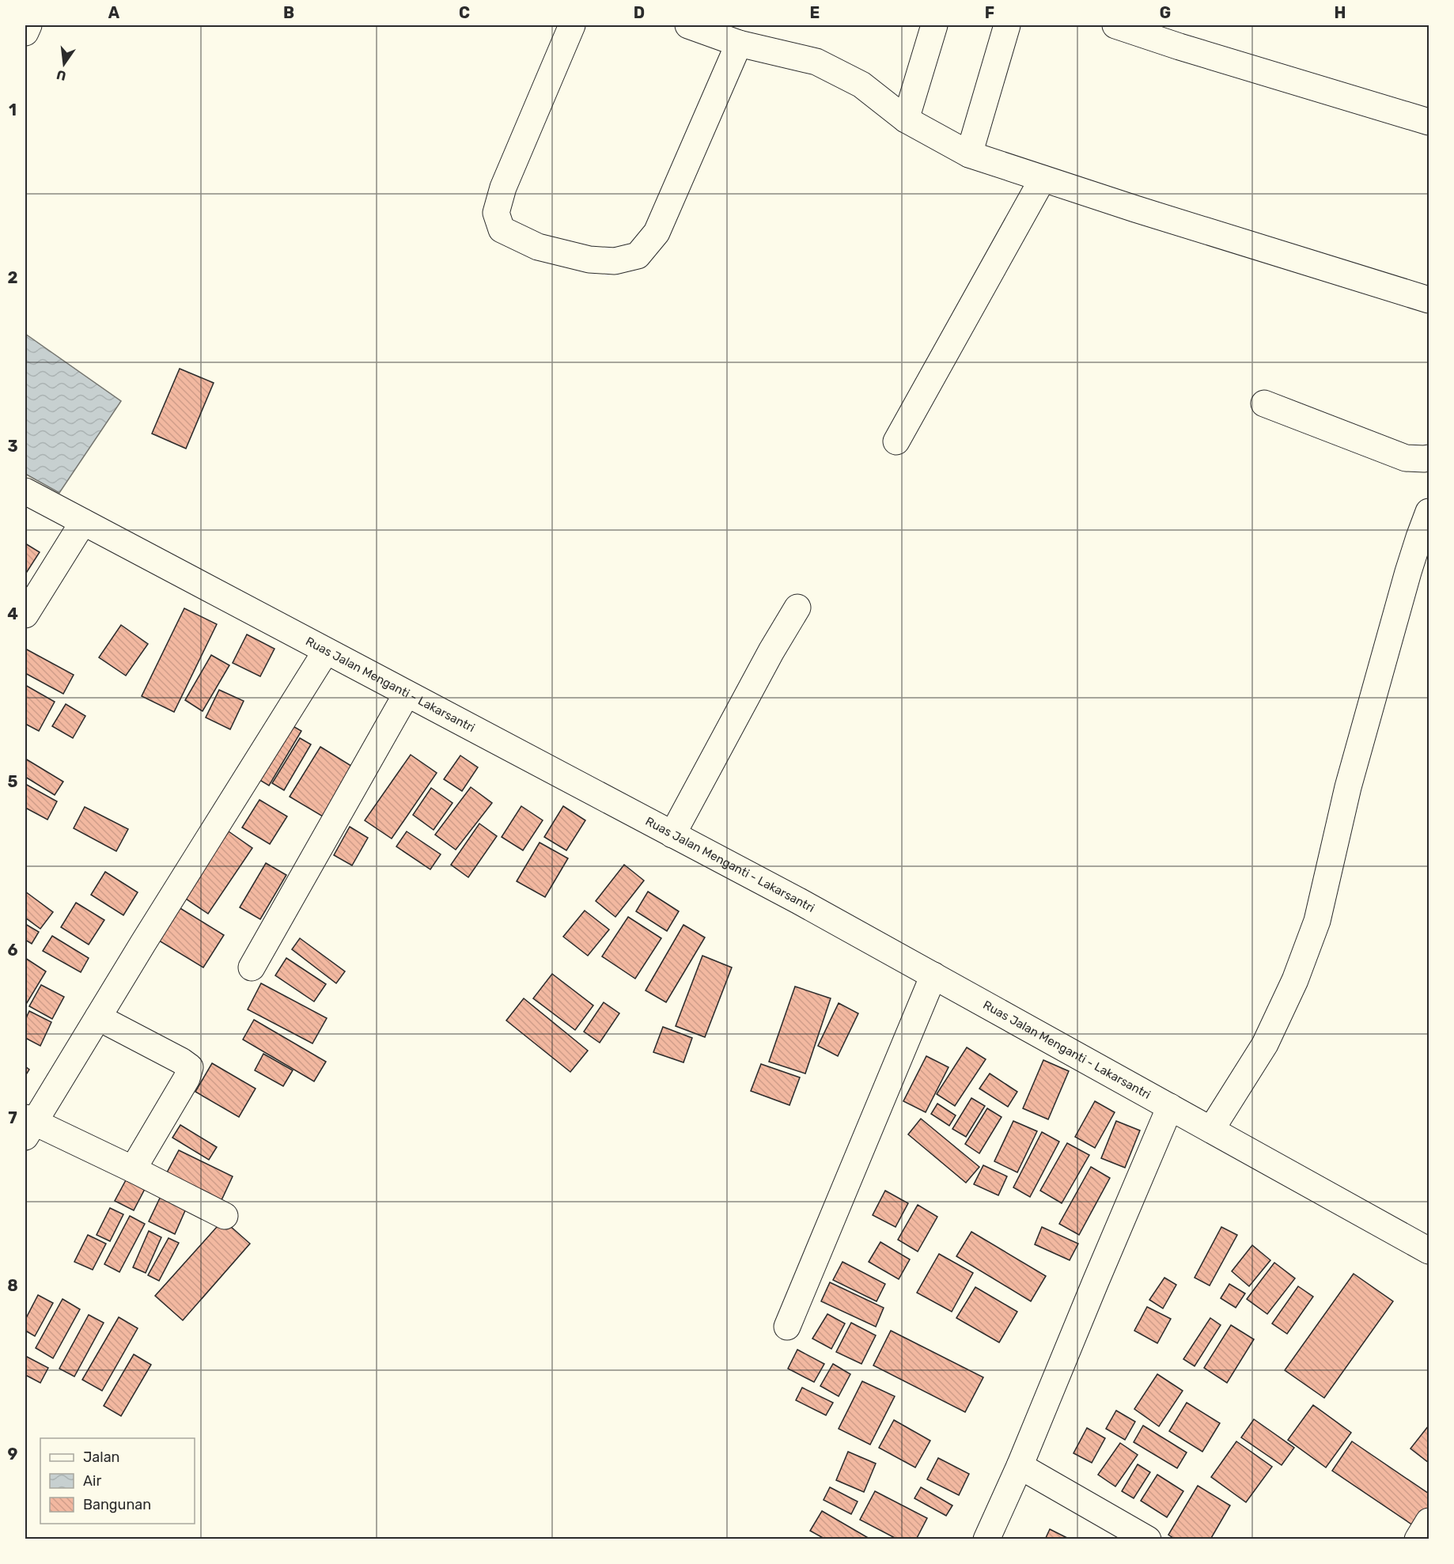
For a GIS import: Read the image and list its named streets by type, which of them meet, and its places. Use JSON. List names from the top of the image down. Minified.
{"streets":{"street":["Ruas Jalan Menganti - Lakarsantri"]},"legend":["Jalan","Air","Bangunan"],"north":"bottom","grid":{"columns":["A","B","C","D","E","F","G","H"],"rows":["1","2","3","4","5","6","7","8","9"]}}
